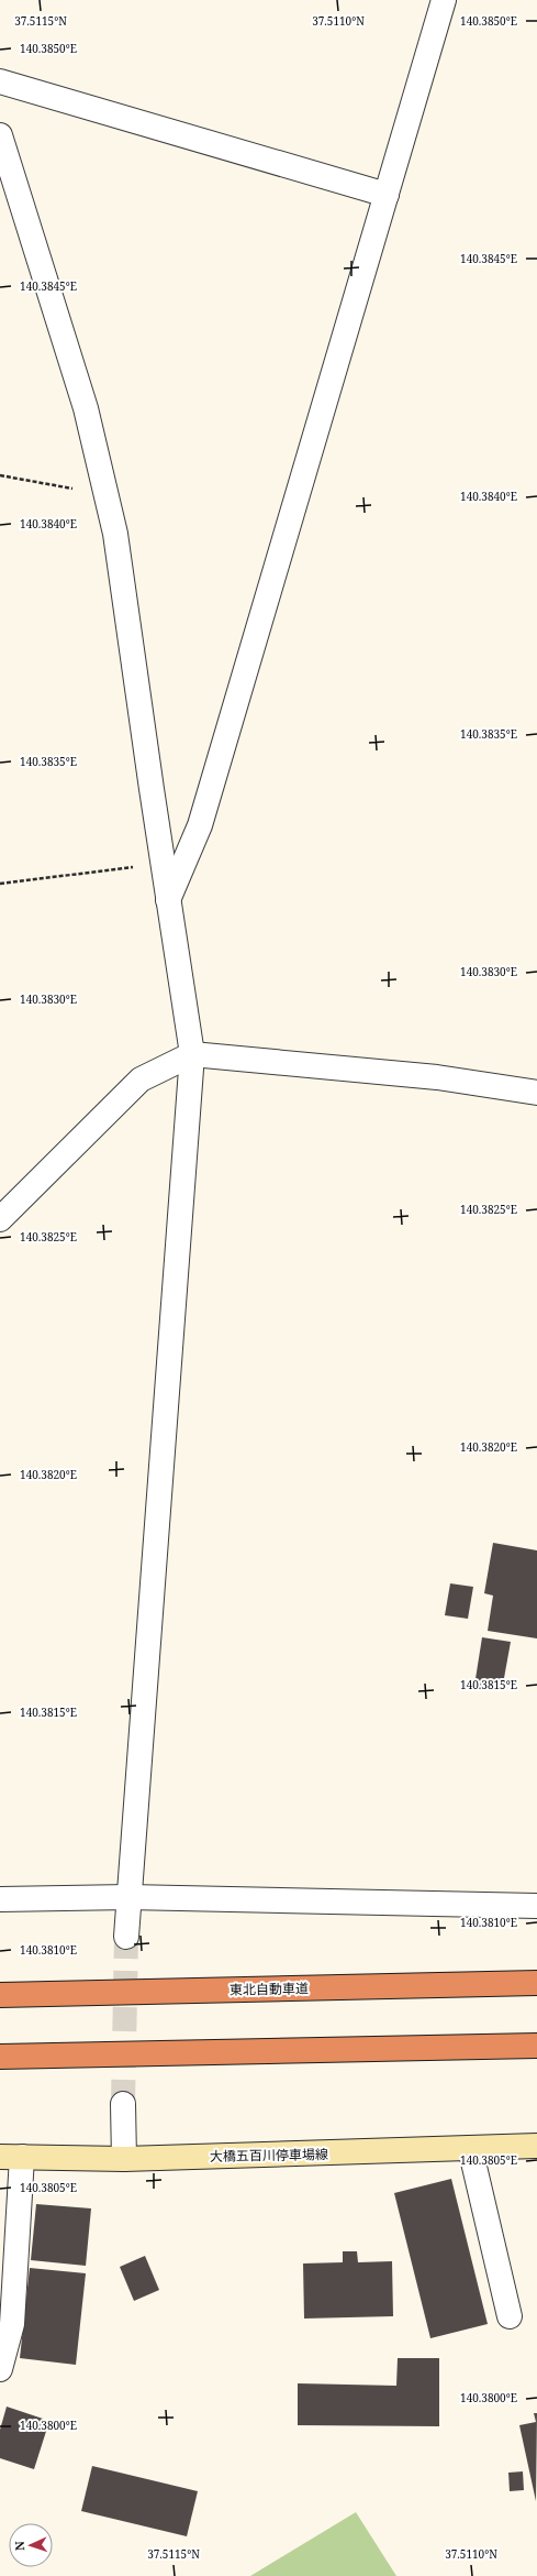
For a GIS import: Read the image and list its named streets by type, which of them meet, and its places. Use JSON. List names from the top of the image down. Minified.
{"streets":{"highway":["東北自動車道"],"main road":["大橋五百川停車場線"]},"north":"left","coordinates":["140.3850°E","37.5115°N","37.5110°N","140.3845°E","140.3840°E","140.3835°E","140.3830°E","140.3825°E","140.3820°E","140.3815°E","140.3810°E","140.3805°E","140.3800°E"]}
